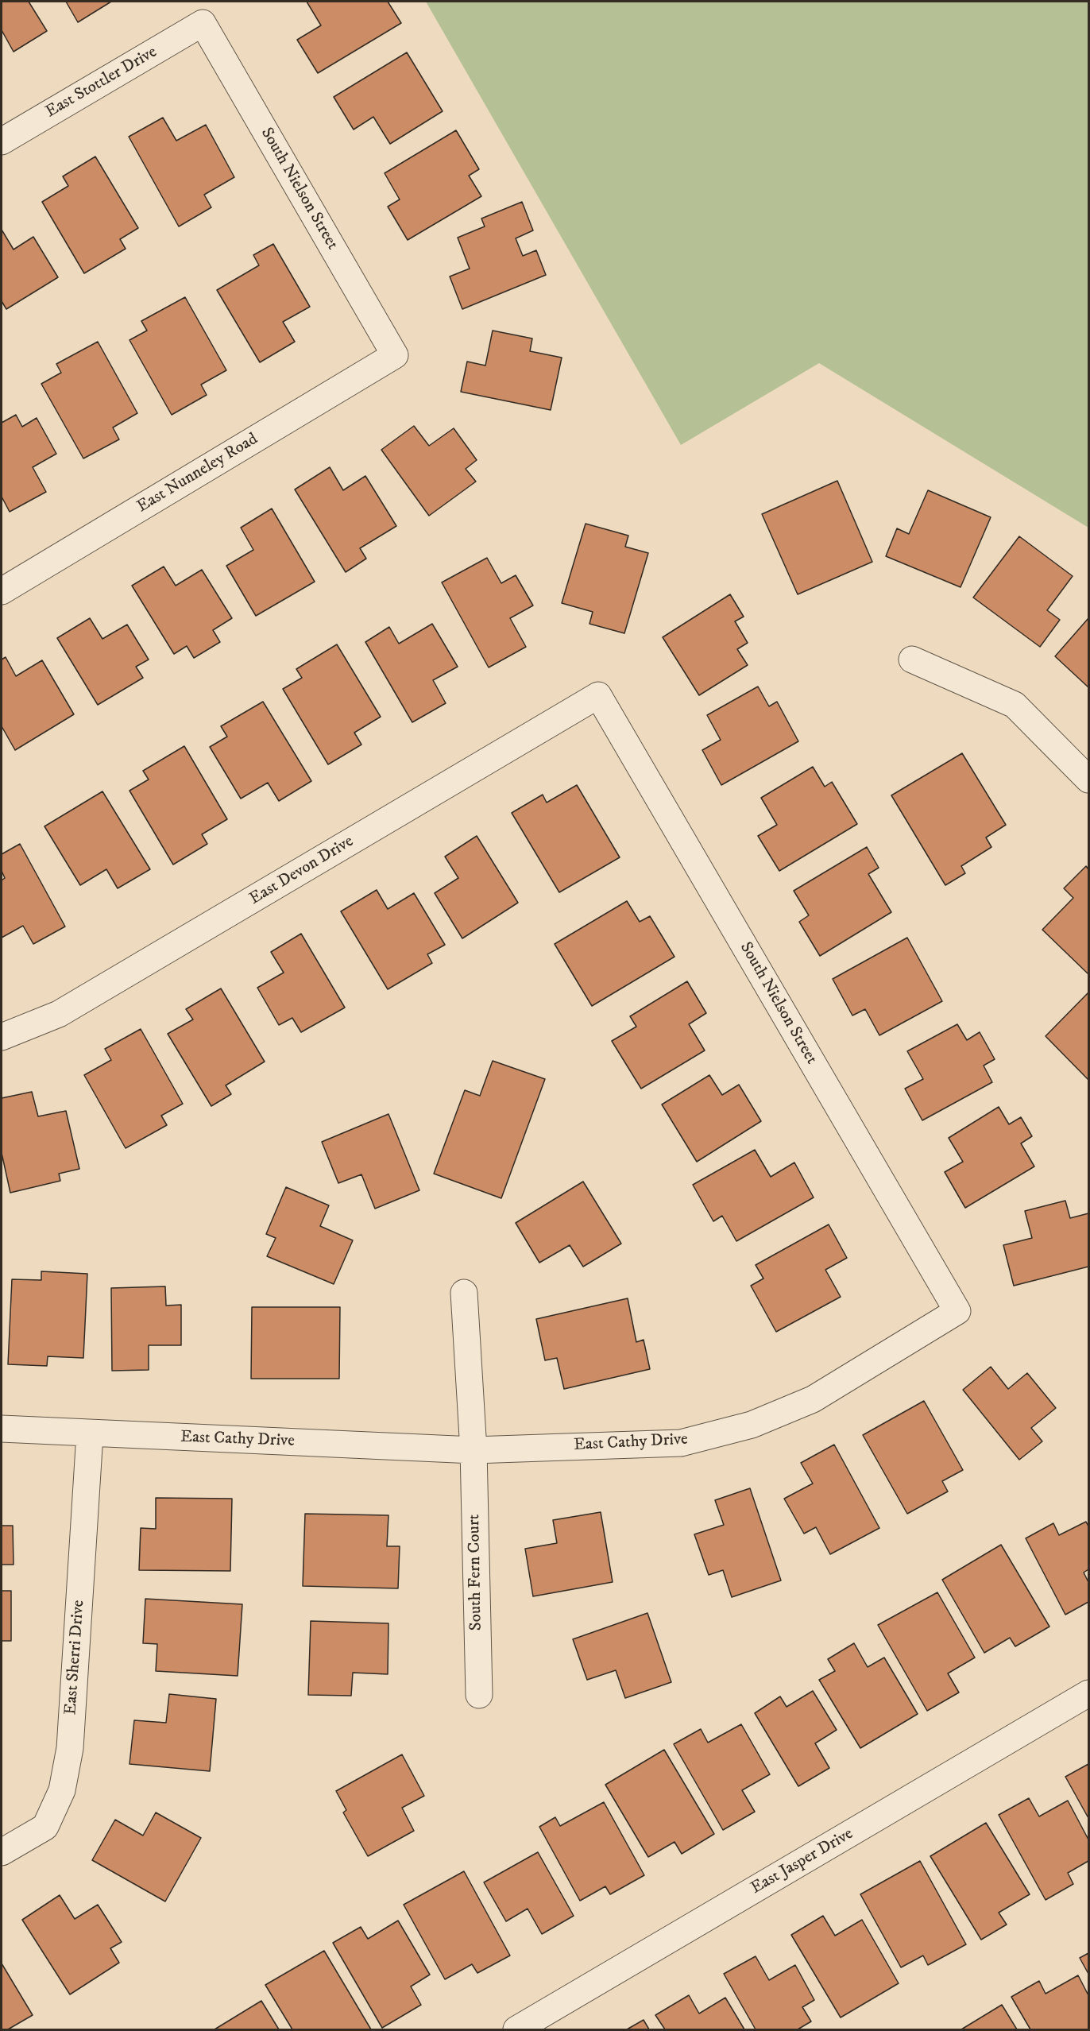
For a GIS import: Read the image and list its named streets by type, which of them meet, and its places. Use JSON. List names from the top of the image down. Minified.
{"streets":{"street":["East Stottler Drive","South Nielson Street","East Nunneley Road","East Devon Drive","East Cathy Drive","South Fern Court","East Sherri Drive","East Jasper Drive"]},"crossings":[["East Stottler Drive","South Nielson Street"],["South Nielson Street","East Nunneley Road"],["South Nielson Street","East Devon Drive"],["South Nielson Street","East Cathy Drive"],["East Cathy Drive","South Fern Court"],["East Cathy Drive","East Sherri Drive"]]}
